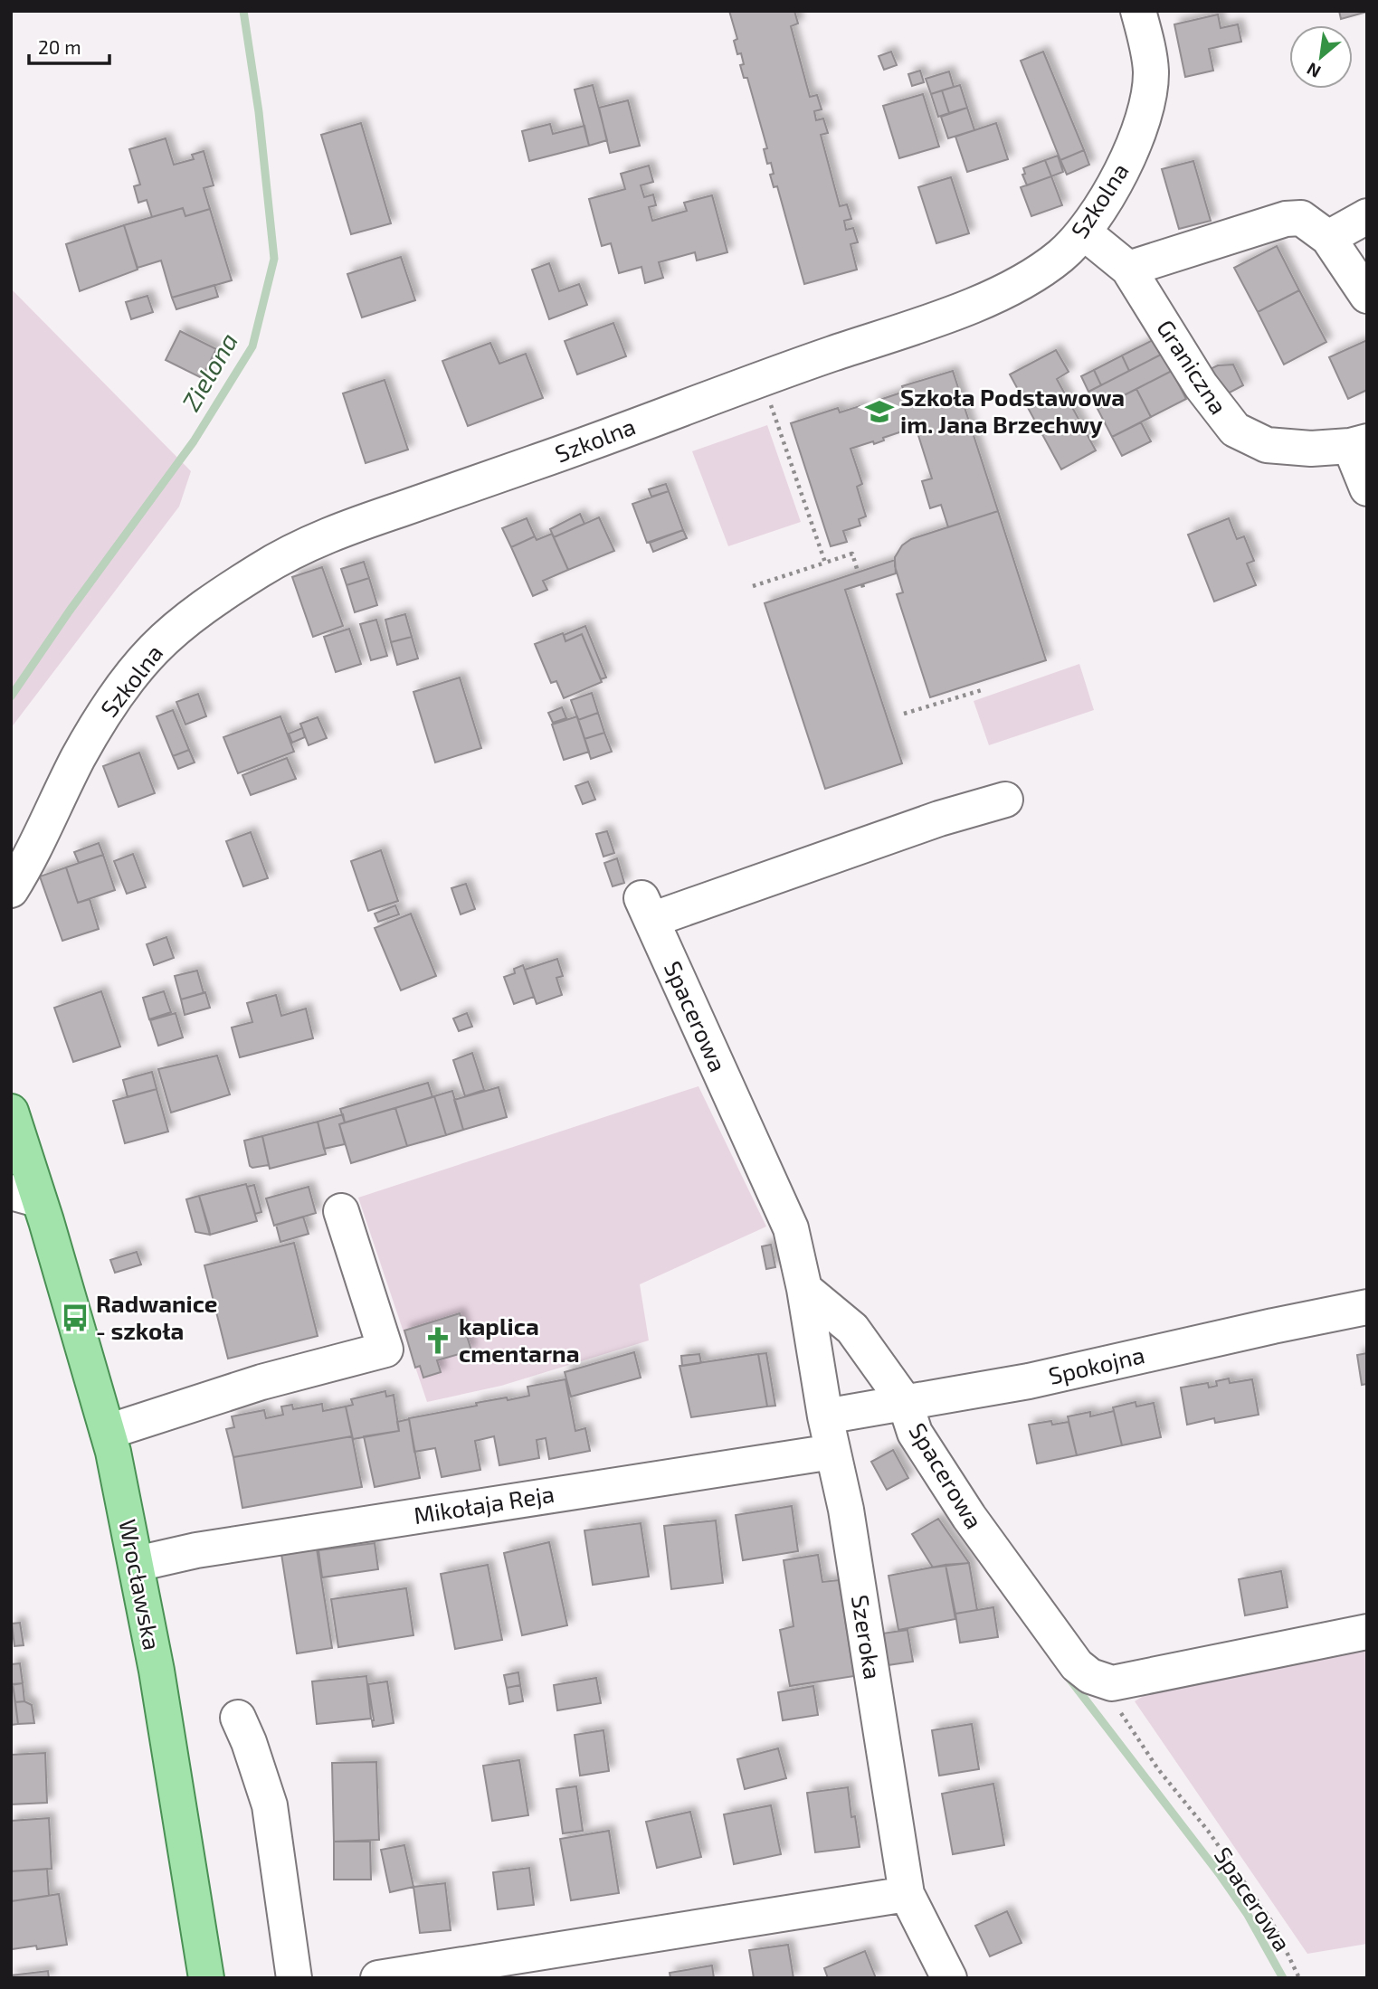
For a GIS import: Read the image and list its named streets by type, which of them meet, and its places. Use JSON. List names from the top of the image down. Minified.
{"streets":{"main road":["Wrocławska"],"street":["Szkolna","Graniczna","Spacerowa","Spokojna","Mikołaja Reja","Szeroka"]},"crossings":[["Szkolna","Graniczna"],["Spacerowa","Spokojna"],["Spacerowa","Szeroka"],["Spokojna","Szeroka"],["Mikołaja Reja","Wrocławska"],["Mikołaja Reja","Szeroka"]],"water":["Zielona"],"places":{"school or university":["Szkoła Podstawowa im. Jana Brzechwy"],"bus stop":["Radwanice - szkoła"],"church":["kaplica cmentarna"]},"scale_bar":"20 m","north":"bottom left"}
